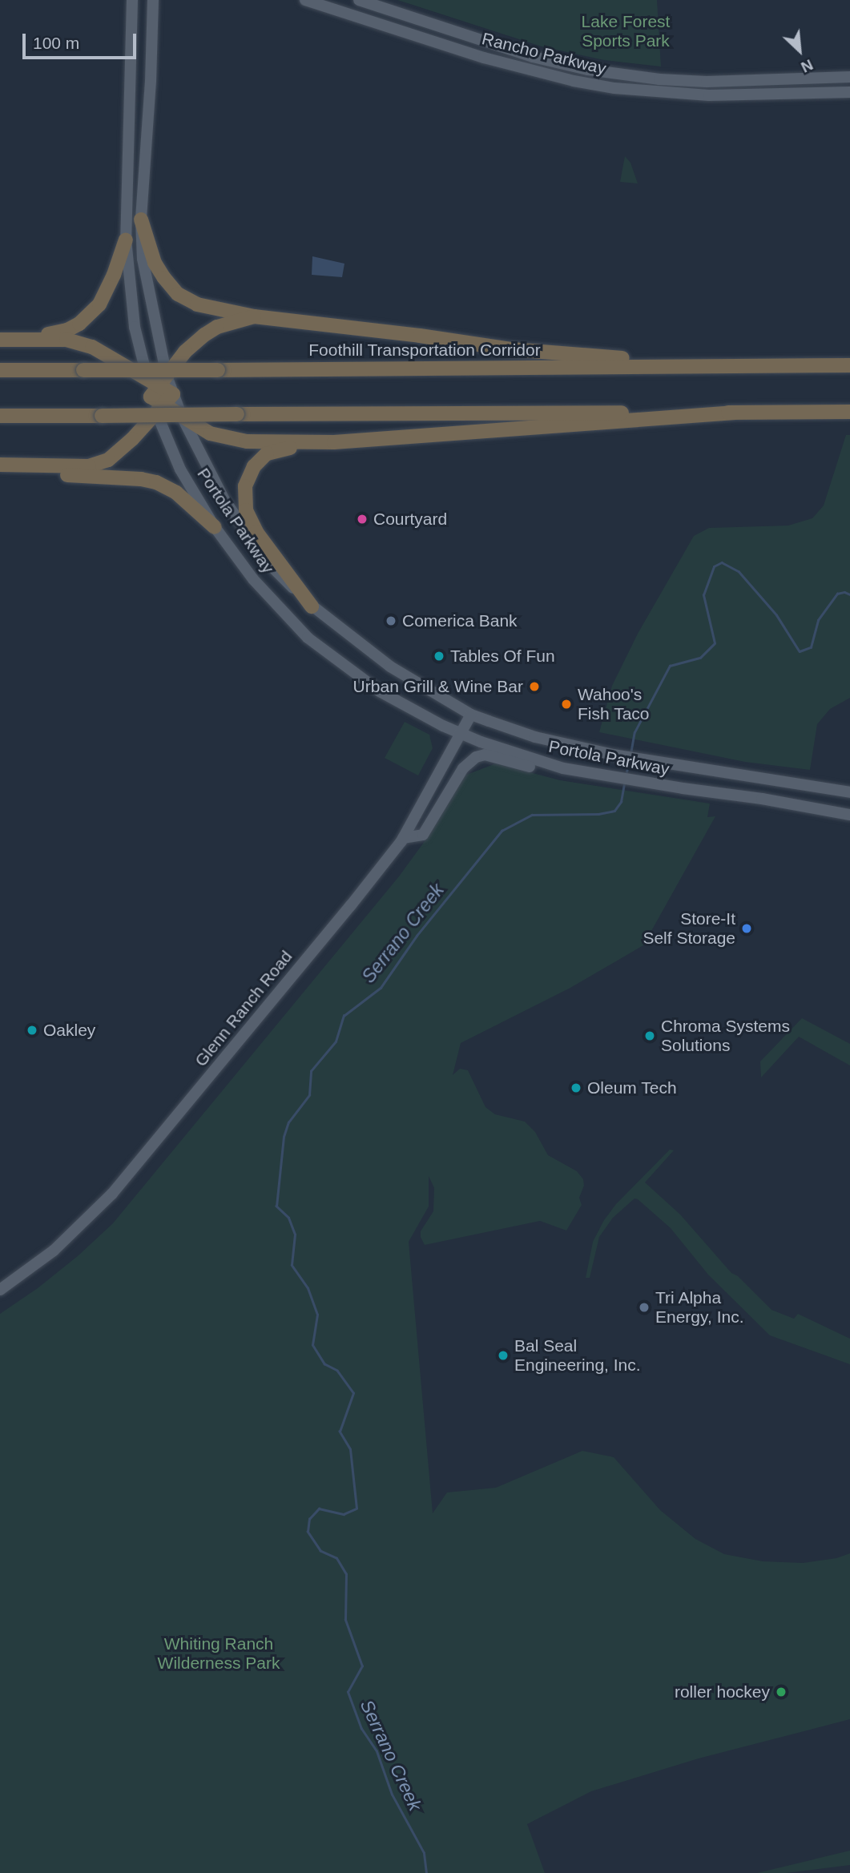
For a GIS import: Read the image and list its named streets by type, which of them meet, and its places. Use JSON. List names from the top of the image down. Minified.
{"streets":{"highway":["Foothill Transportation Corridor"],"main road":["Rancho Parkway","Portola Parkway","Glenn Ranch Road"]},"crossings":[["Portola Parkway","Glenn Ranch Road"]],"water":["Serrano Creek"],"parks":["Lake Forest Sports Park","Whiting Ranch Wilderness Park"],"places":["Courtyard","Comerica Bank","Tables Of Fun","Urban Grill & Wine Bar","Wahoo's Fish Taco","Store-It Self Storage","Oakley","Chroma Systems Solutions","Oleum Tech","Tri Alpha Energy, Inc.","Bal Seal Engineering, Inc.","roller hockey"],"scale_bar":"100 m","north":"bottom right"}
